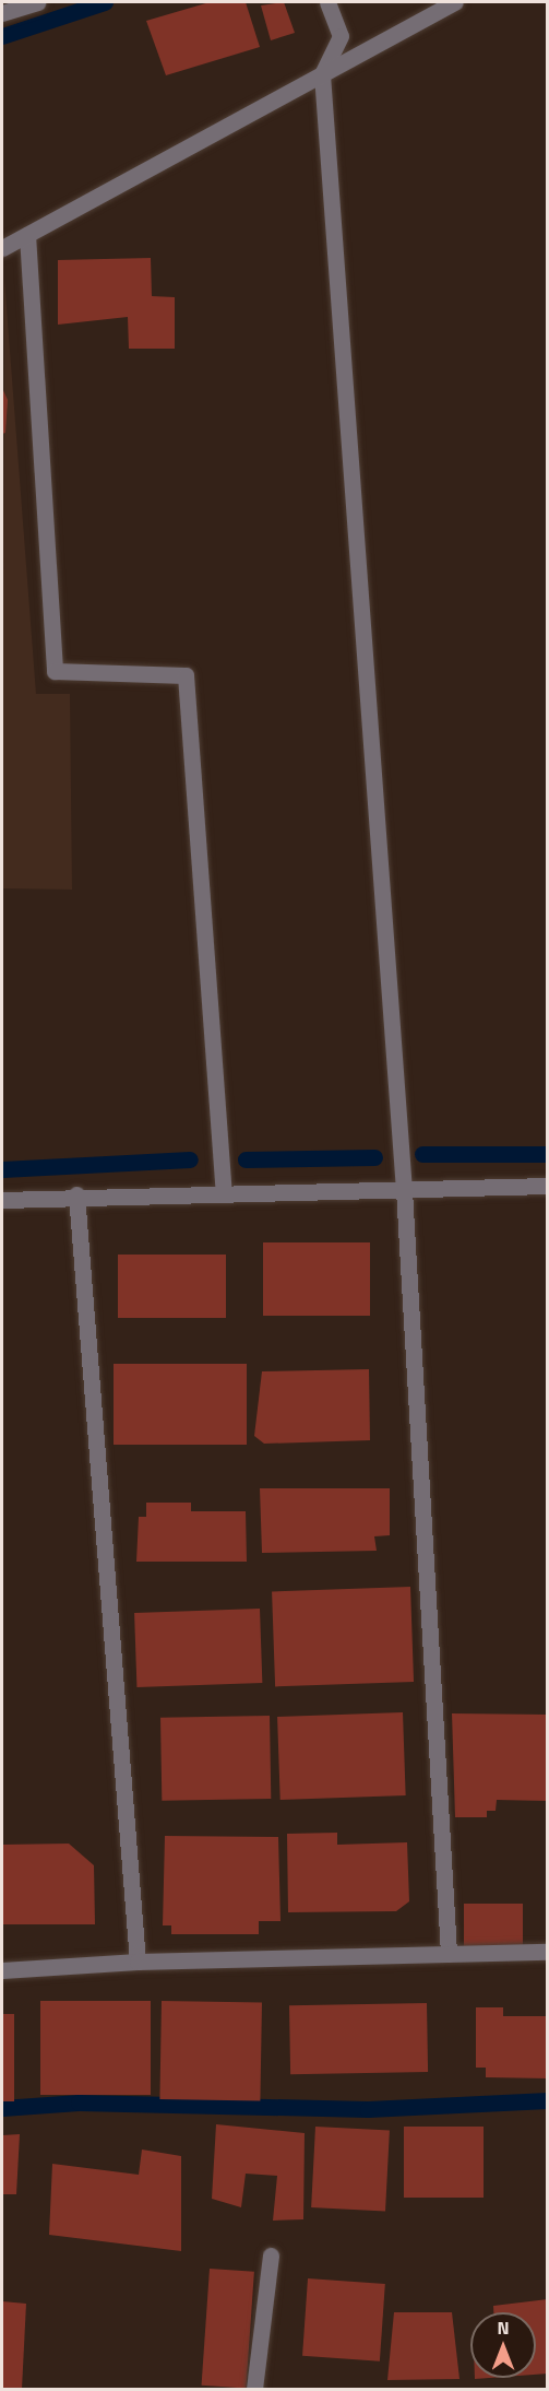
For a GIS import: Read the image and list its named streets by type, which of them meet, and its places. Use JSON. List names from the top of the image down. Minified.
{"north":"top"}
